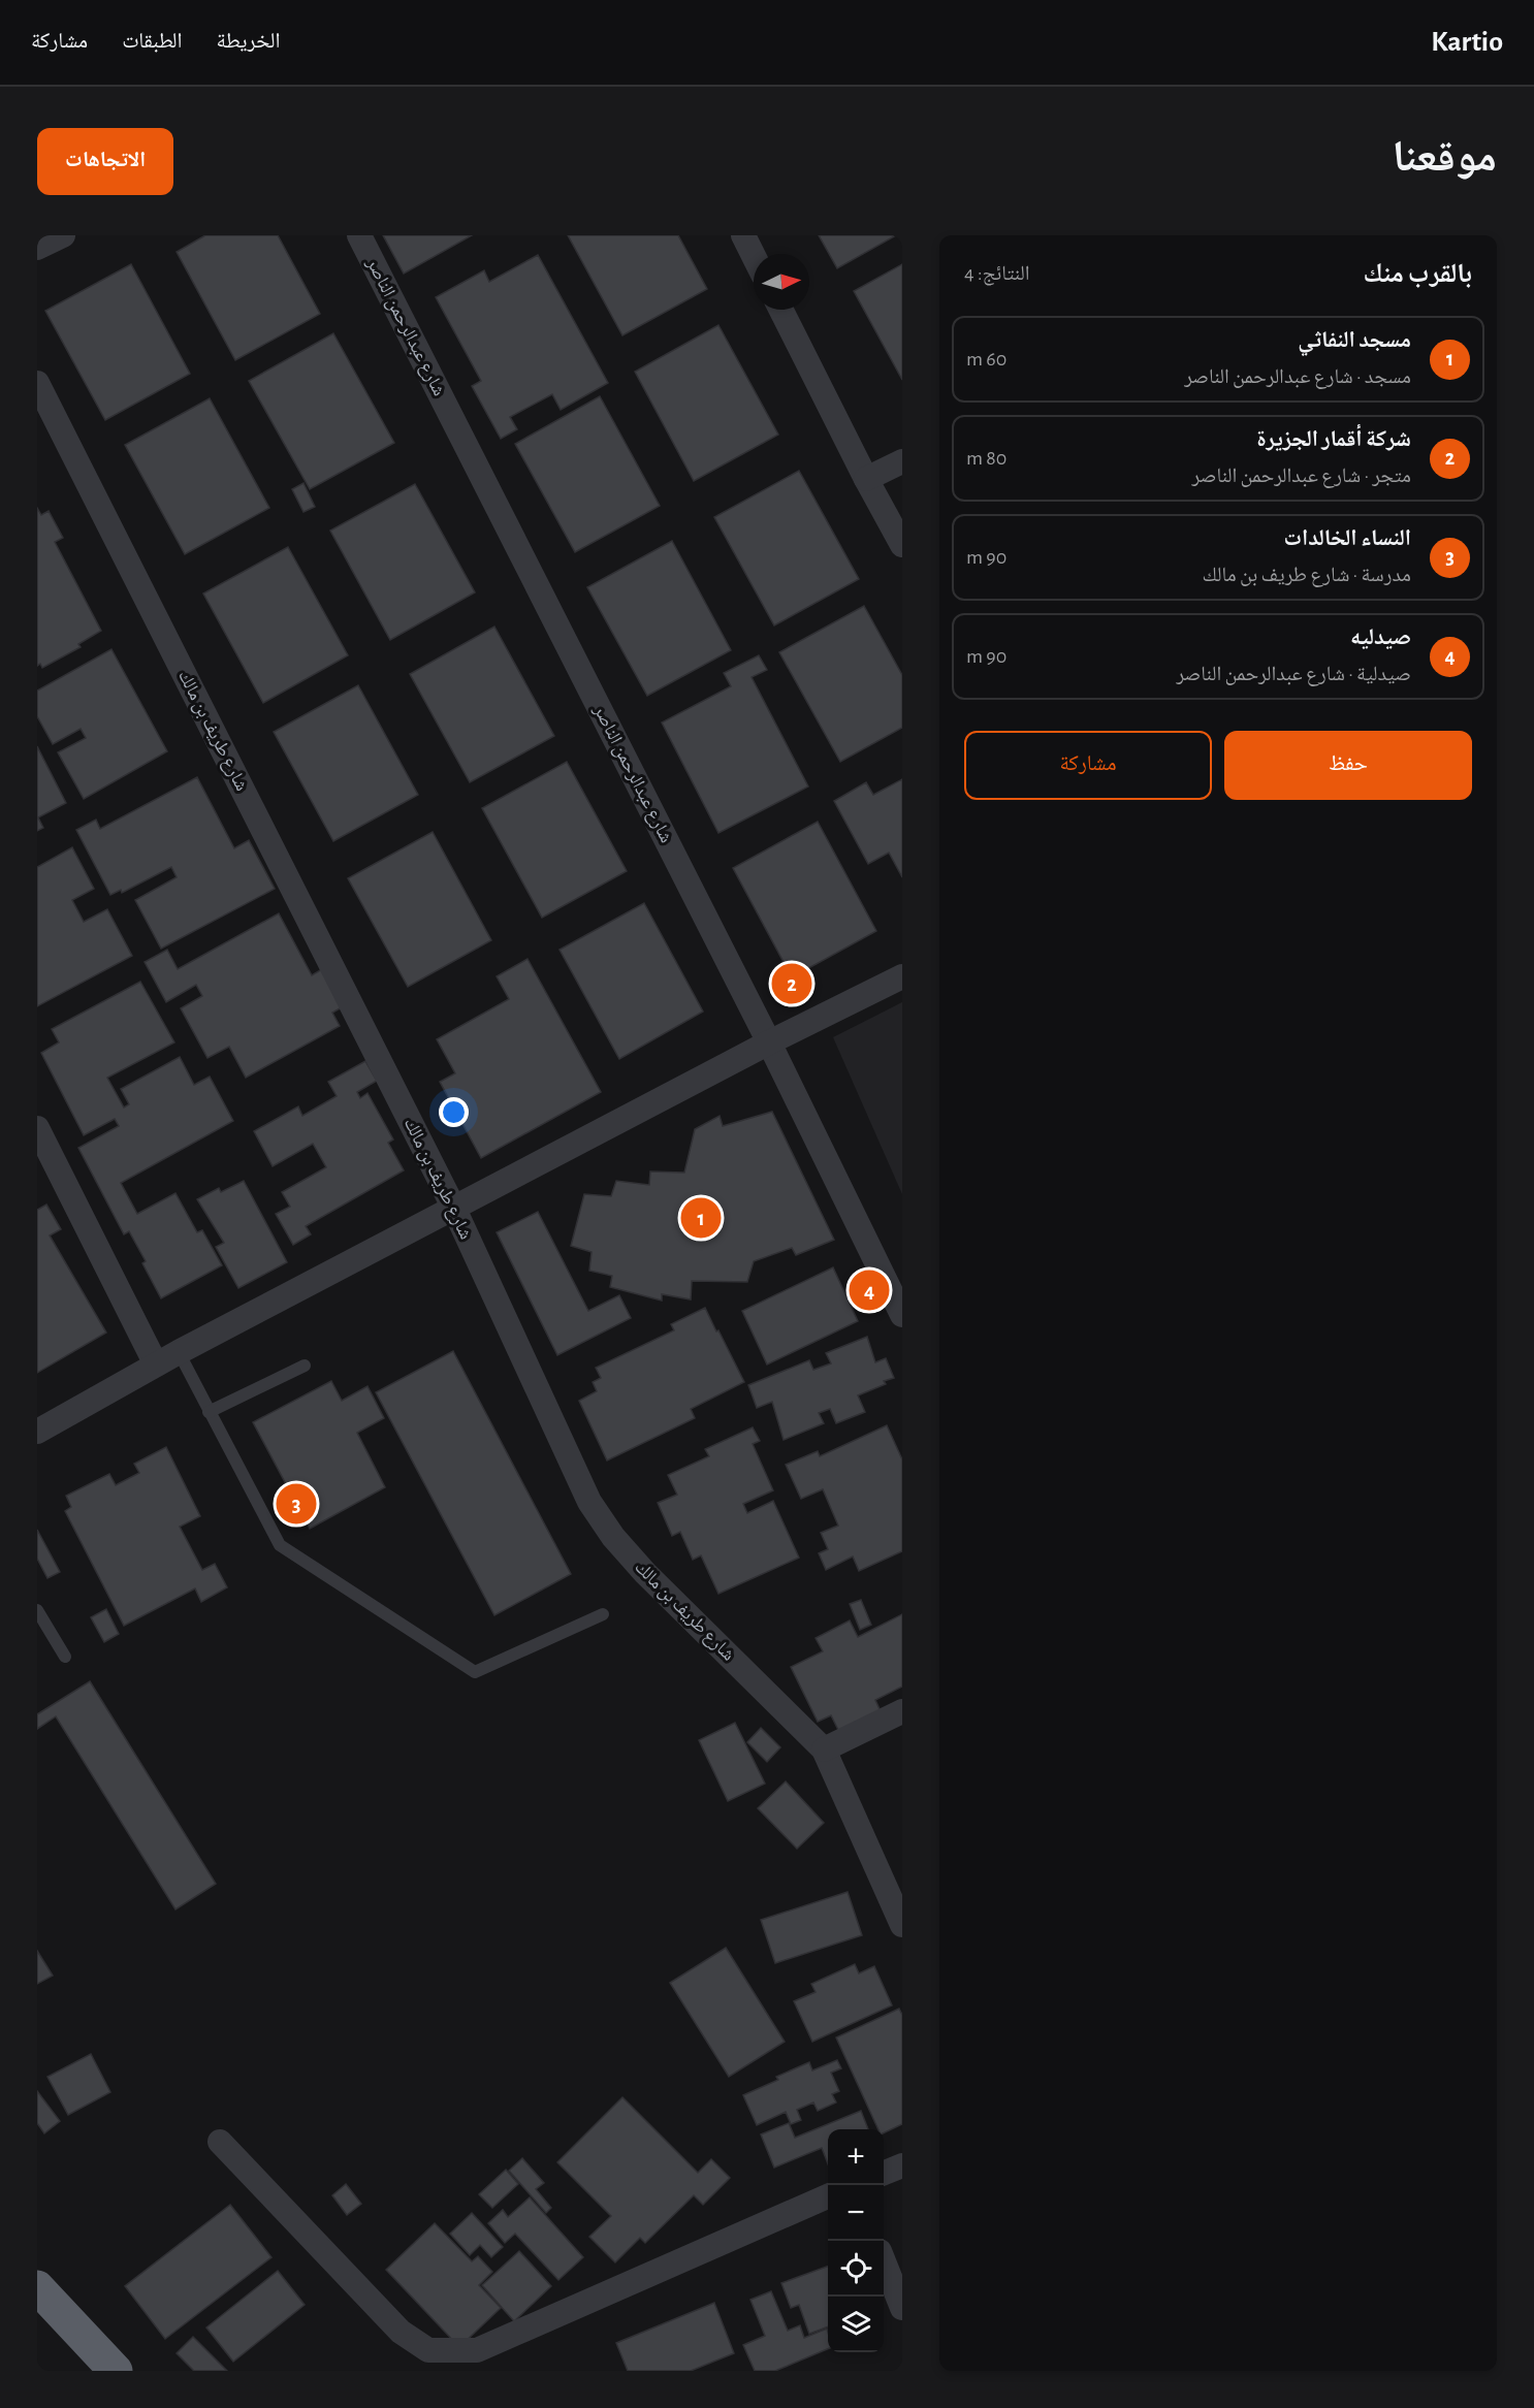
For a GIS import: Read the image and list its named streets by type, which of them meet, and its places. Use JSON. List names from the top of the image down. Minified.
{"streets":{"street":["شارع عبدالرحمن الناصر","شارع طريف بن مالك"]},"north":"right","page":{"header":"Kartio","nav":["الخريطة","الطبقات","مشاركة"],"title":"موقعنا","buttons":["الاتجاهات",["حفظ","مشاركة"]],"heading":["بالقرب منك","النتائج: 4"],"list":[{"mark":"1","name":"مسجد النفاثي","note":"مسجد · شارع عبدالرحمن الناصر","value":"60 m"},{"mark":"2","name":"شركة أقمار الجزيرة","note":"متجر · شارع عبدالرحمن الناصر","value":"80 m"},{"mark":"3","name":"النساء الخالدات","note":"مدرسة · شارع طريف بن مالك","value":"90 m"},{"mark":"4","name":"صيدليه","note":"صيدلية · شارع عبدالرحمن الناصر","value":"90 m"}],"pins":["2","1","4","3"],"map_buttons":["+","−"]}}
